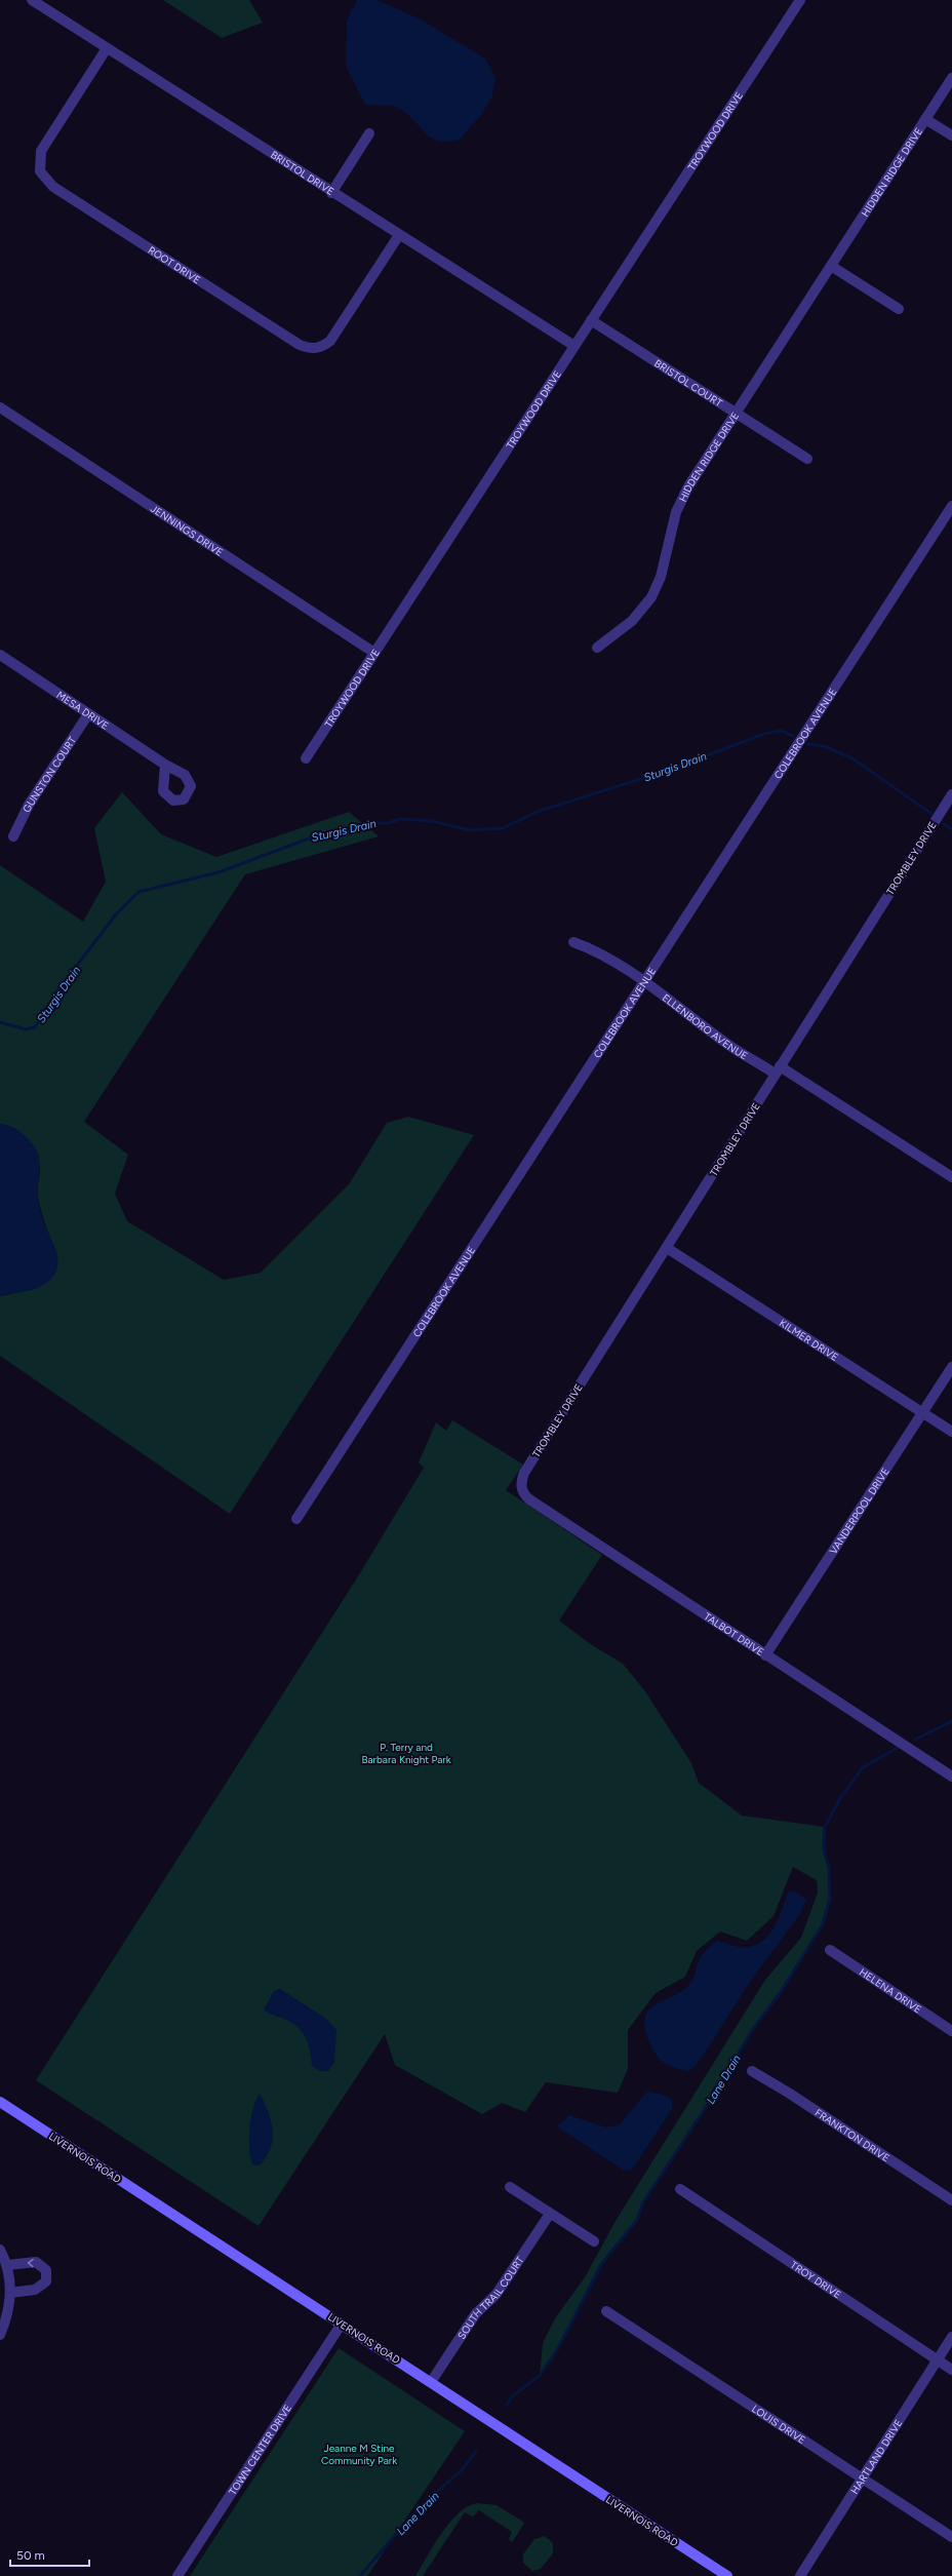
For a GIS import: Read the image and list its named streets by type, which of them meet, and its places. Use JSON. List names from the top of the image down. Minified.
{"streets":{"main road":["LIVERNOIS ROAD"],"street":["TROYWOOD DRIVE","HIDDEN RIDGE DRIVE","BRISTOL DRIVE","ROOT DRIVE","BRISTOL COURT","JENNINGS DRIVE","MESA DRIVE","COLEBROOK AVENUE","GUNSTON COURT","TROMBLEY DRIVE","ELLENBORO AVENUE","KILMER DRIVE","VANDERPOOL DRIVE","TALBOT DRIVE","HELENA DRIVE","FRANKTON DRIVE","TROY DRIVE","SOUTH TRAIL COURT","LOUIS DRIVE","TOWN CENTER DRIVE","HARTLAND DRIVE"]},"crossings":[["TROYWOOD DRIVE","BRISTOL DRIVE"],["TROYWOOD DRIVE","BRISTOL COURT"],["TROYWOOD DRIVE","JENNINGS DRIVE"],["HIDDEN RIDGE DRIVE","BRISTOL COURT"],["BRISTOL DRIVE","ROOT DRIVE"],["MESA DRIVE","GUNSTON COURT"],["COLEBROOK AVENUE","ELLENBORO AVENUE"],["TROMBLEY DRIVE","ELLENBORO AVENUE"],["TROMBLEY DRIVE","KILMER DRIVE"],["TROMBLEY DRIVE","TALBOT DRIVE"],["KILMER DRIVE","VANDERPOOL DRIVE"],["VANDERPOOL DRIVE","TALBOT DRIVE"],["LIVERNOIS ROAD","SOUTH TRAIL COURT"],["LIVERNOIS ROAD","TOWN CENTER DRIVE"],["TROY DRIVE","HARTLAND DRIVE"],["LOUIS DRIVE","HARTLAND DRIVE"]],"water":["Sturgis Drain","Lane Drain"],"parks":["P. Terry and Barbara Knight Park","Jeanne M Stine Community Park"],"scale_bar":"50 m"}
